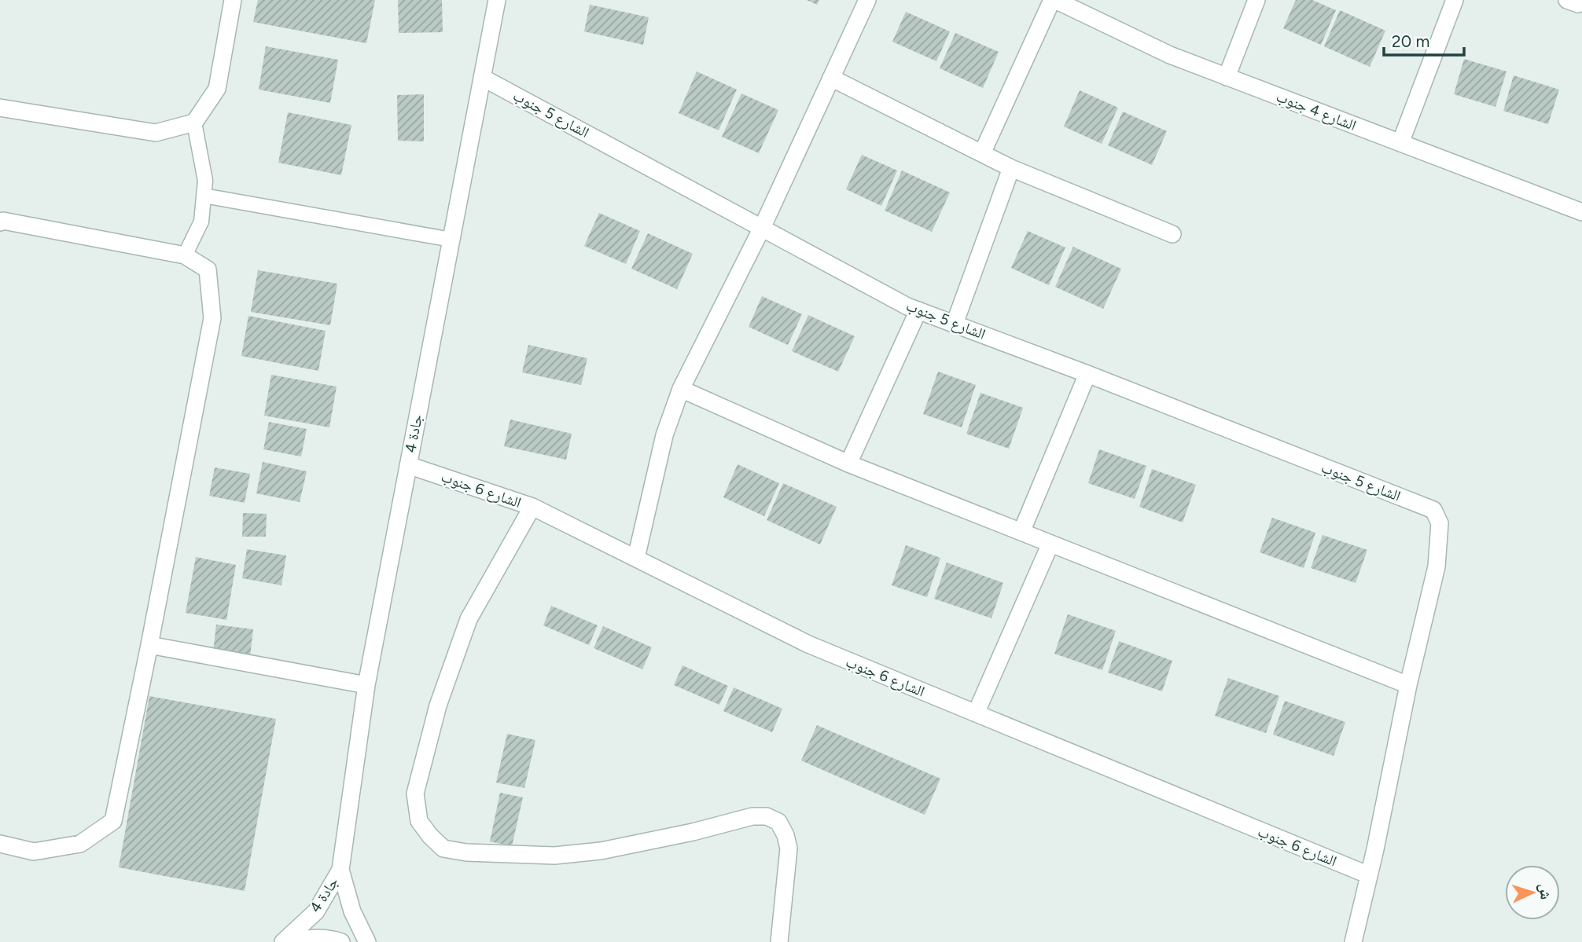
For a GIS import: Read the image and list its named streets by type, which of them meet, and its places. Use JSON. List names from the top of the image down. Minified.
{"streets":{"street":["الشارع 4 جنوب","الشارع 5 جنوب","جادة 4","الشارع 6 جنوب"]},"crossings":[["الشارع 5 جنوب","جادة 4"],["جادة 4","الشارع 6 جنوب"]],"scale_bar":"20 m","north":"right"}
